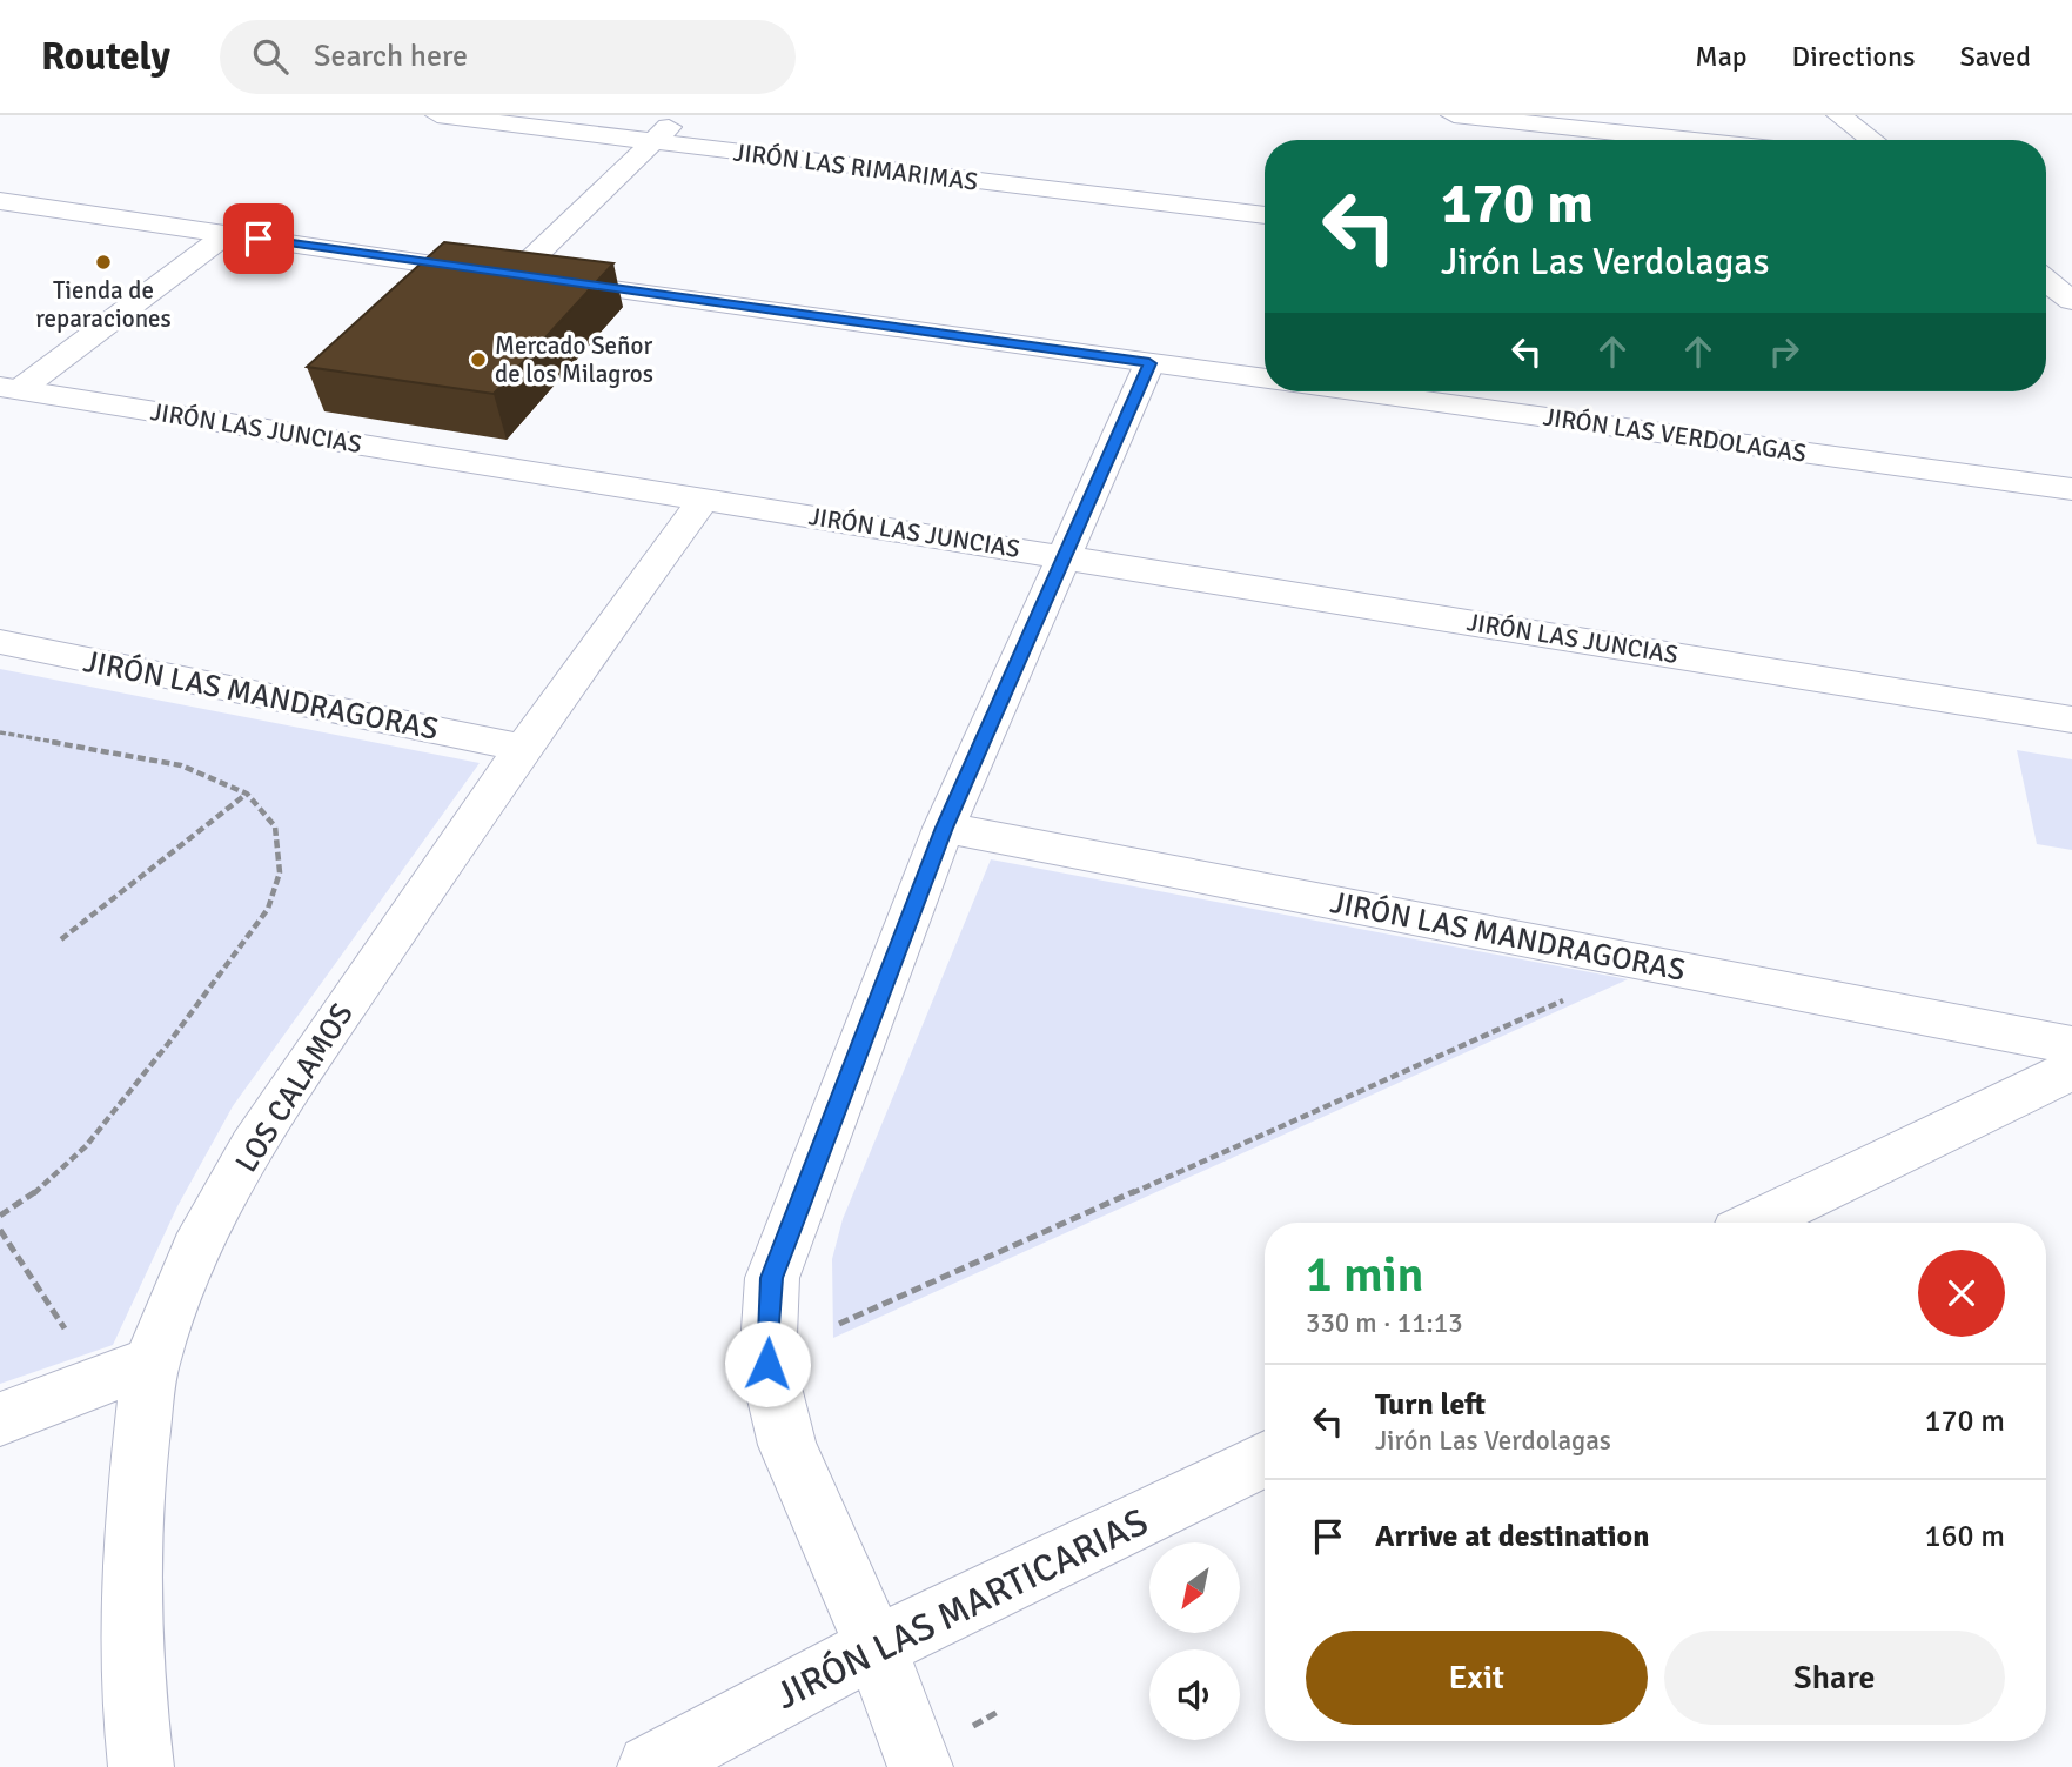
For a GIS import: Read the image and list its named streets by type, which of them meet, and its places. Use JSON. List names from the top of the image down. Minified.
{"streets":{"street":["JIRÓN LAS RIMARIMAS","JIRÓN LAS JUNCIAS","JIRÓN LAS VERDOLAGAS","JIRÓN LAS MANDRAGORAS","LOS CALAMOS","JIRÓN LAS MARTICARIAS"]},"crossings":[["JIRÓN LAS JUNCIAS","LOS CALAMOS"],["JIRÓN LAS MANDRAGORAS","LOS CALAMOS"]],"places":["Tienda de reparaciones","Mercado Señor de los Milagros"],"north":"bottom left","page":{"header":"Routely","search":"Search here","nav":["Map","Directions","Saved"],"turn":["170 m","Jirón Las Verdolagas"],"heading":["1 min","330 m · 11:13"],"list":[{"name":"Turn left","note":"Jirón Las Verdolagas","value":"170 m"},{"name":"Arrive at destination","value":"160 m"}],"buttons":["Exit","Share"]}}
